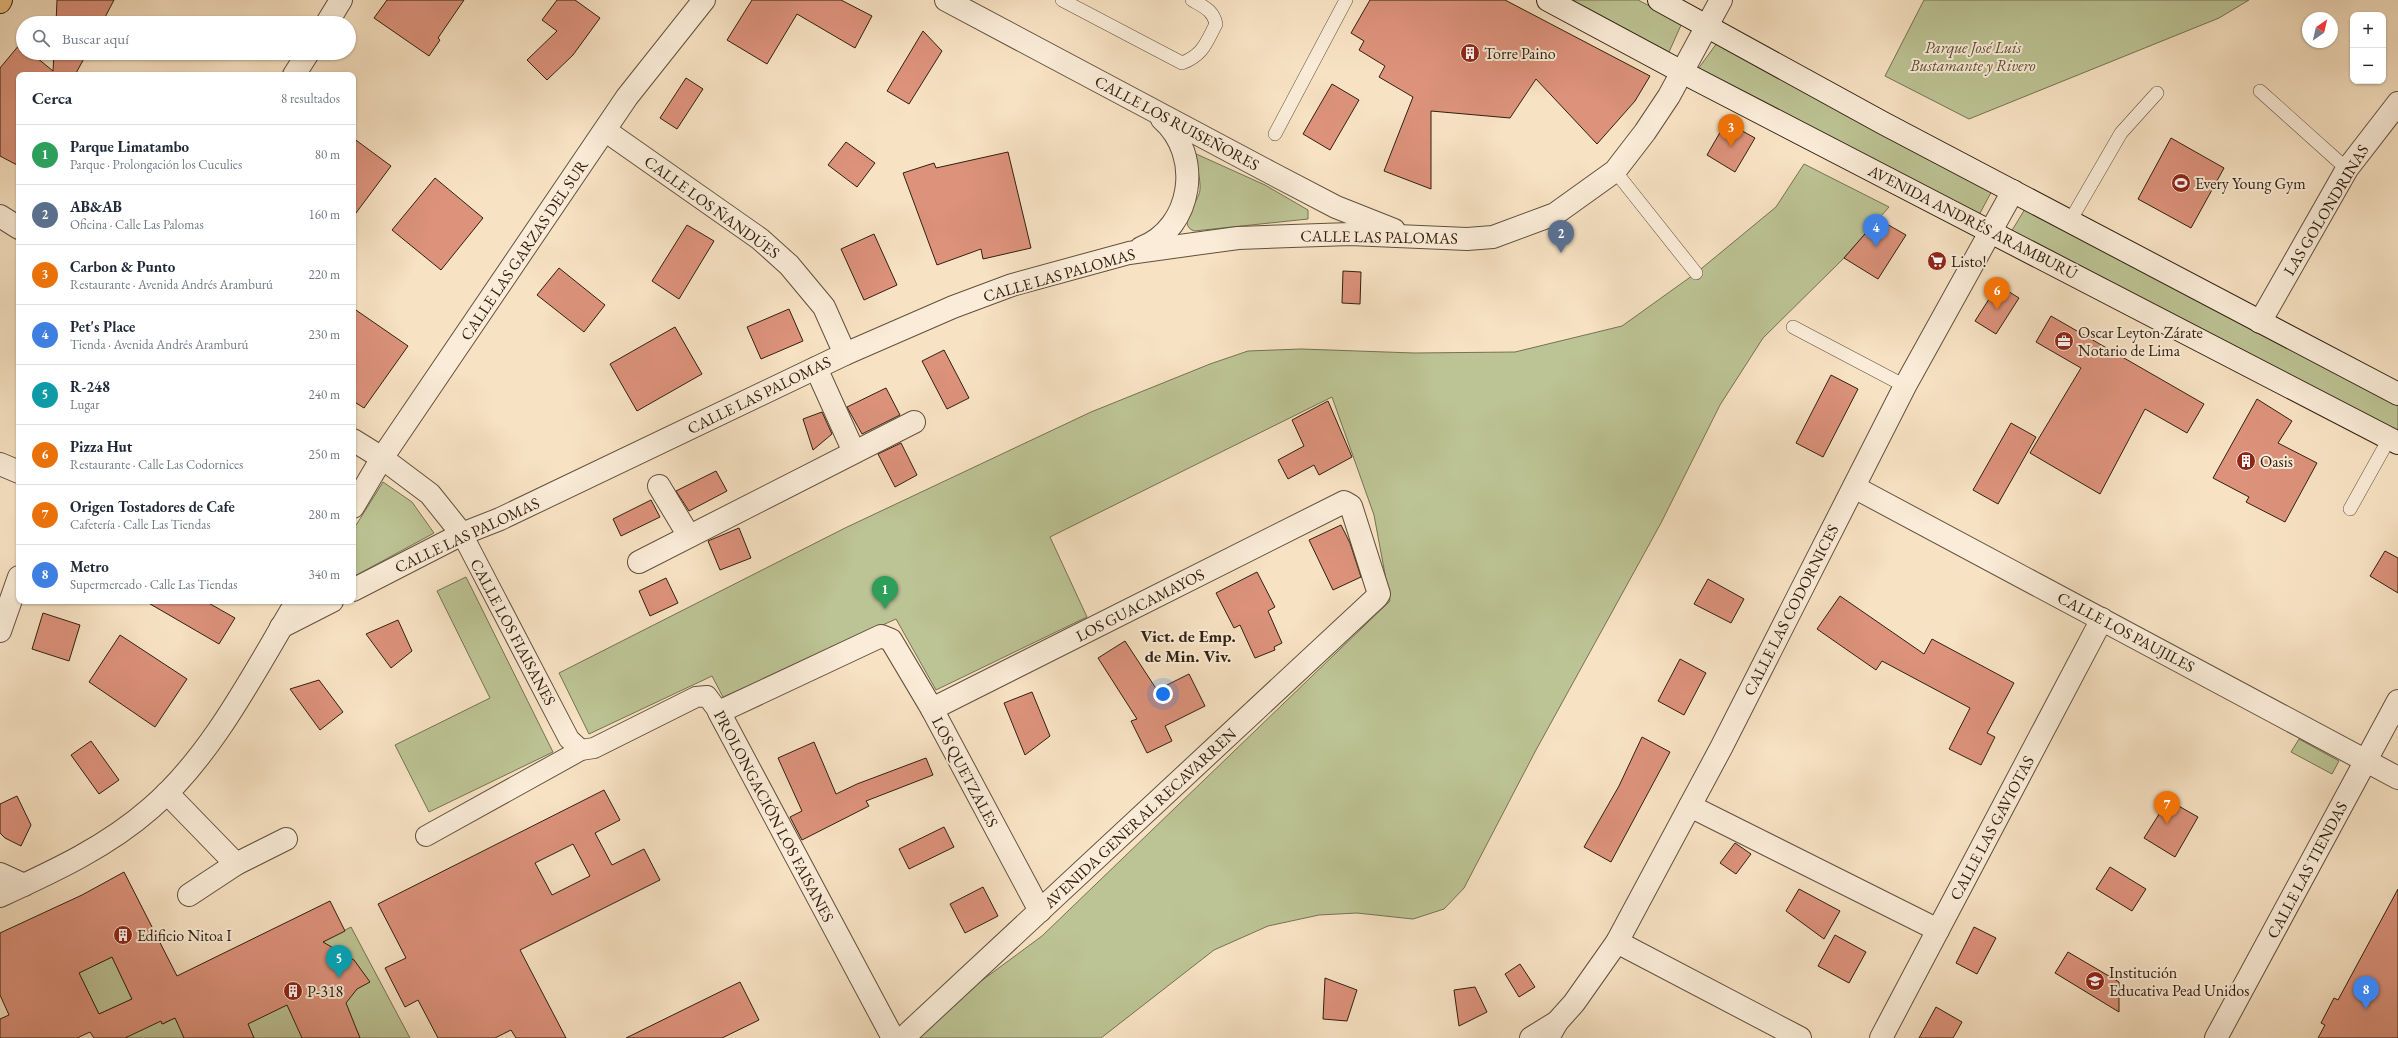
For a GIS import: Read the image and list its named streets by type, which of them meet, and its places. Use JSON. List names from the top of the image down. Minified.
{"streets":{"street":["CALLE LOS RUISEÑORES","CALLE LOS ÑANDÚES","LAS GOLONDRINAS","AVENIDA ANDRÉS ARAMBURÚ","CALLE LAS PALOMAS","CALLE LAS GARZAS DEL SUR","LOS GUACAMAYOS","CALLE LAS CODORNICES","CALLE LOS FIAISANES","CALLE LOS PAUJILES","LOS QUETZALES","PROLONGACIÓN LOS FAISANES","AVENIDA GENERAL RECAVARREN","CALLE LAS GAVIOTAS","CALLE LAS TIENDAS"]},"crossings":[["CALLE LOS RUISEÑORES","CALLE LAS PALOMAS"],["CALLE LOS ÑANDÚES","CALLE LAS PALOMAS"],["CALLE LOS ÑANDÚES","CALLE LAS GARZAS DEL SUR"],["AVENIDA ANDRÉS ARAMBURÚ","CALLE LAS PALOMAS"],["AVENIDA ANDRÉS ARAMBURÚ","CALLE LAS CODORNICES"],["CALLE LAS PALOMAS","CALLE LOS FIAISANES"],["CALLE LAS GARZAS DEL SUR","CALLE LOS FIAISANES"],["LOS GUACAMAYOS","LOS QUETZALES"],["LOS GUACAMAYOS","AVENIDA GENERAL RECAVARREN"],["CALLE LAS CODORNICES","CALLE LOS PAUJILES"],["CALLE LOS FIAISANES","PROLONGACIÓN LOS FAISANES"],["CALLE LOS PAUJILES","CALLE LAS GAVIOTAS"],["CALLE LOS PAUJILES","CALLE LAS TIENDAS"],["LOS QUETZALES","PROLONGACIÓN LOS FAISANES"],["LOS QUETZALES","AVENIDA GENERAL RECAVARREN"]],"districts":["Vict. de Emp. de Min. Viv."],"parks":["Parque José Luis Bustamante y Rivero"],"places":{"building":["Torre Paino","Oasis","Edificio Nitoa I","P-318"],"sports":["Every Young Gym"],"supermarket":["Listo!"],"office":["Oscar Leyton Zárate Notario de Lima"],"school or university":["Institución Educativa Pead Unidos"]},"north":"top right","page":{"map_buttons":["+","−"],"search":"Buscar aquí","heading":["Cerca","8 resultados"],"pins":["3","4","2","6","1","7","5","8"],"list":[{"mark":"1","name":"Parque Limatambo","note":"Parque · Prolongación los Cuculies","value":"80 m"},{"mark":"2","name":"AB&AB","note":"Oficina · Calle Las Palomas","value":"160 m"},{"mark":"3","name":"Carbon & Punto","note":"Restaurante · Avenida Andrés Aramburú","value":"220 m"},{"mark":"4","name":"Pet's Place","note":"Tienda · Avenida Andrés Aramburú","value":"230 m"},{"mark":"5","name":"R-248","note":"Lugar","value":"240 m"},{"mark":"6","name":"Pizza Hut","note":"Restaurante · Calle Las Codornices","value":"250 m"},{"mark":"7","name":"Origen Tostadores de Cafe","note":"Cafetería · Calle Las Tiendas","value":"280 m"},{"mark":"8","name":"Metro","note":"Supermercado · Calle Las Tiendas","value":"340 m"}]}}
